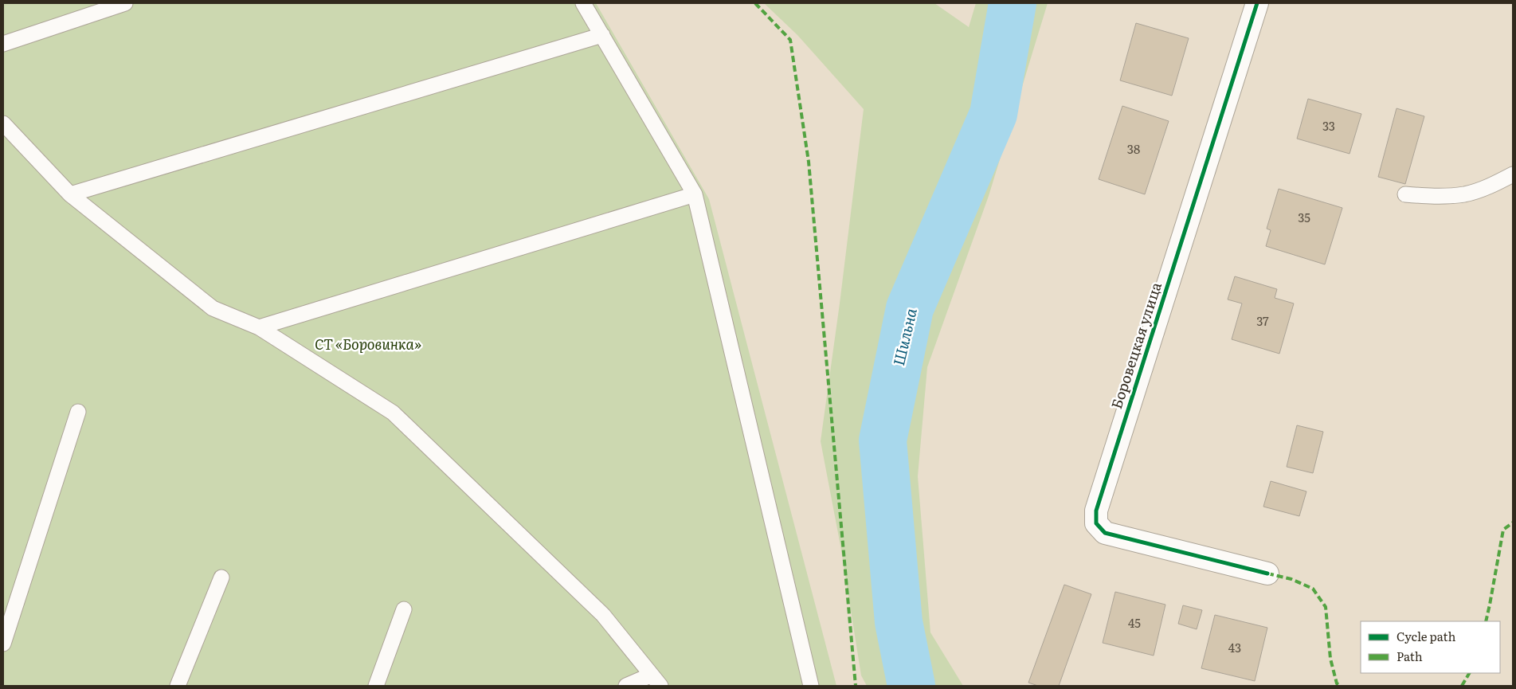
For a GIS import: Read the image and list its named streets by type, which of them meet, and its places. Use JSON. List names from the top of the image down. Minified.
{"streets":{"street":["Боровецкая улица"]},"water":["Шильна"],"parks":["СТ «Боровинка»"],"house_numbers":["33","38","35","37","45","43"],"legend":["Cycle path","Path"]}
